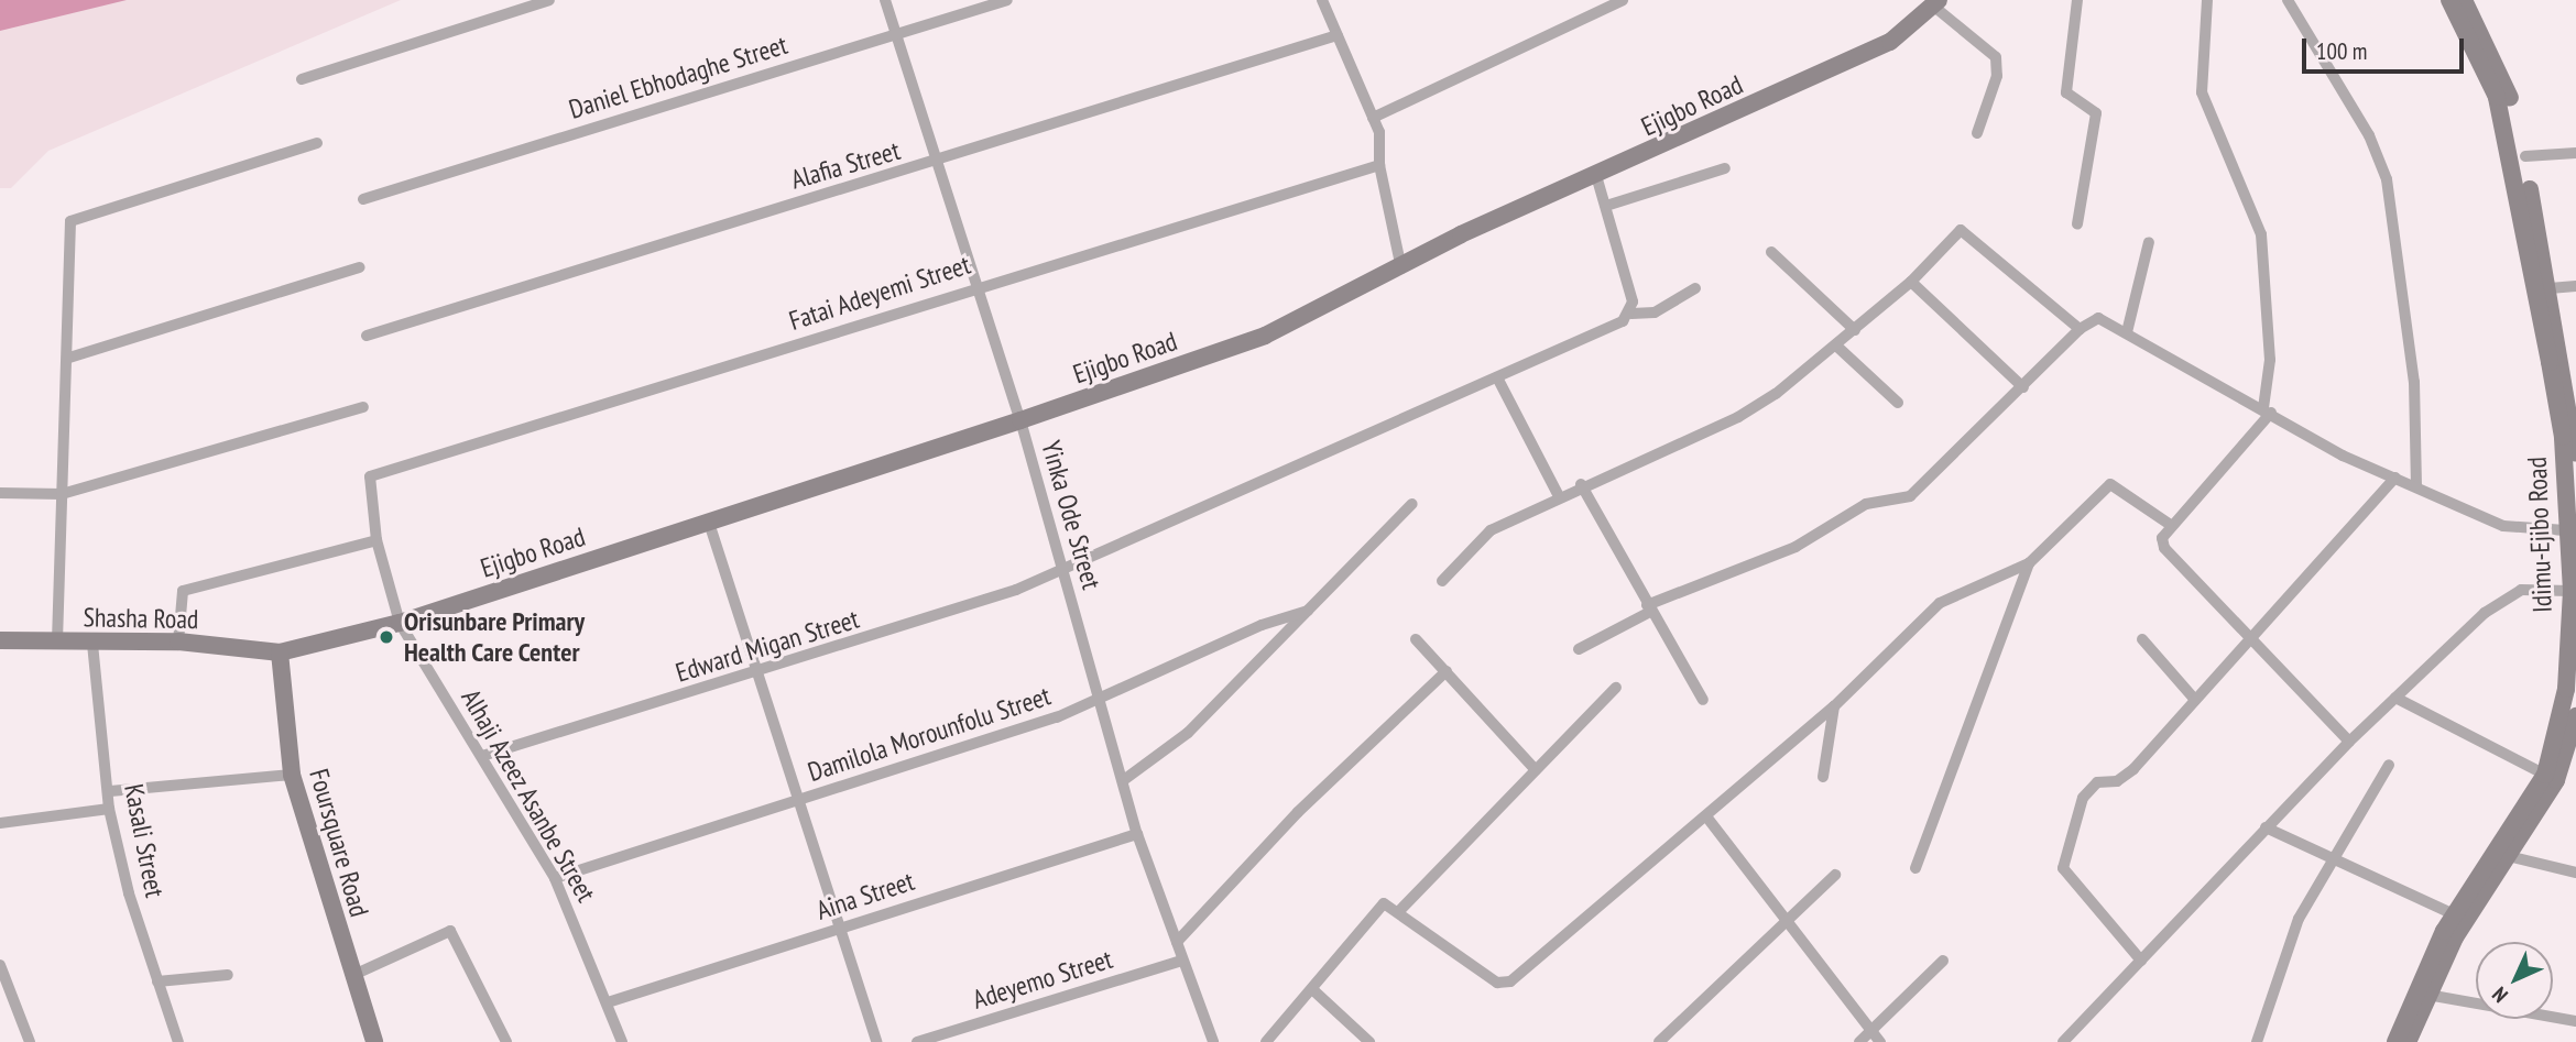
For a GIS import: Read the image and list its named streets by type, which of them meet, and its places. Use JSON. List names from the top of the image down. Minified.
{"streets":{"street":["Daniel Ebhodaghe Street","Ejigbo Road","Alafia Street","Fatai Adeyemi Street","Yinka Ode Street","Idimu-Ejibo Road","Shasha Road","Edward Migan Street","Damilola Morounfolu Street","Alhaji Azeez Asanbe Street","Kasali Street","Foursquare Road","Aina Street","Adeyemo Street"]},"crossings":[["Daniel Ebhodaghe Street","Yinka Ode Street"],["Ejigbo Road","Fatai Adeyemi Street"],["Ejigbo Road","Yinka Ode Street"],["Ejigbo Road","Shasha Road"],["Ejigbo Road","Alhaji Azeez Asanbe Street"],["Ejigbo Road","Foursquare Road"],["Alafia Street","Yinka Ode Street"],["Fatai Adeyemi Street","Yinka Ode Street"],["Fatai Adeyemi Street","Alhaji Azeez Asanbe Street"],["Yinka Ode Street","Edward Migan Street"],["Yinka Ode Street","Damilola Morounfolu Street"],["Yinka Ode Street","Aina Street"],["Yinka Ode Street","Adeyemo Street"],["Shasha Road","Kasali Street"],["Shasha Road","Foursquare Road"],["Edward Migan Street","Alhaji Azeez Asanbe Street"],["Damilola Morounfolu Street","Alhaji Azeez Asanbe Street"],["Alhaji Azeez Asanbe Street","Aina Street"]],"places":["Orisunbare Primary Health Care Center"],"scale_bar":"100 m","north":"bottom left"}
